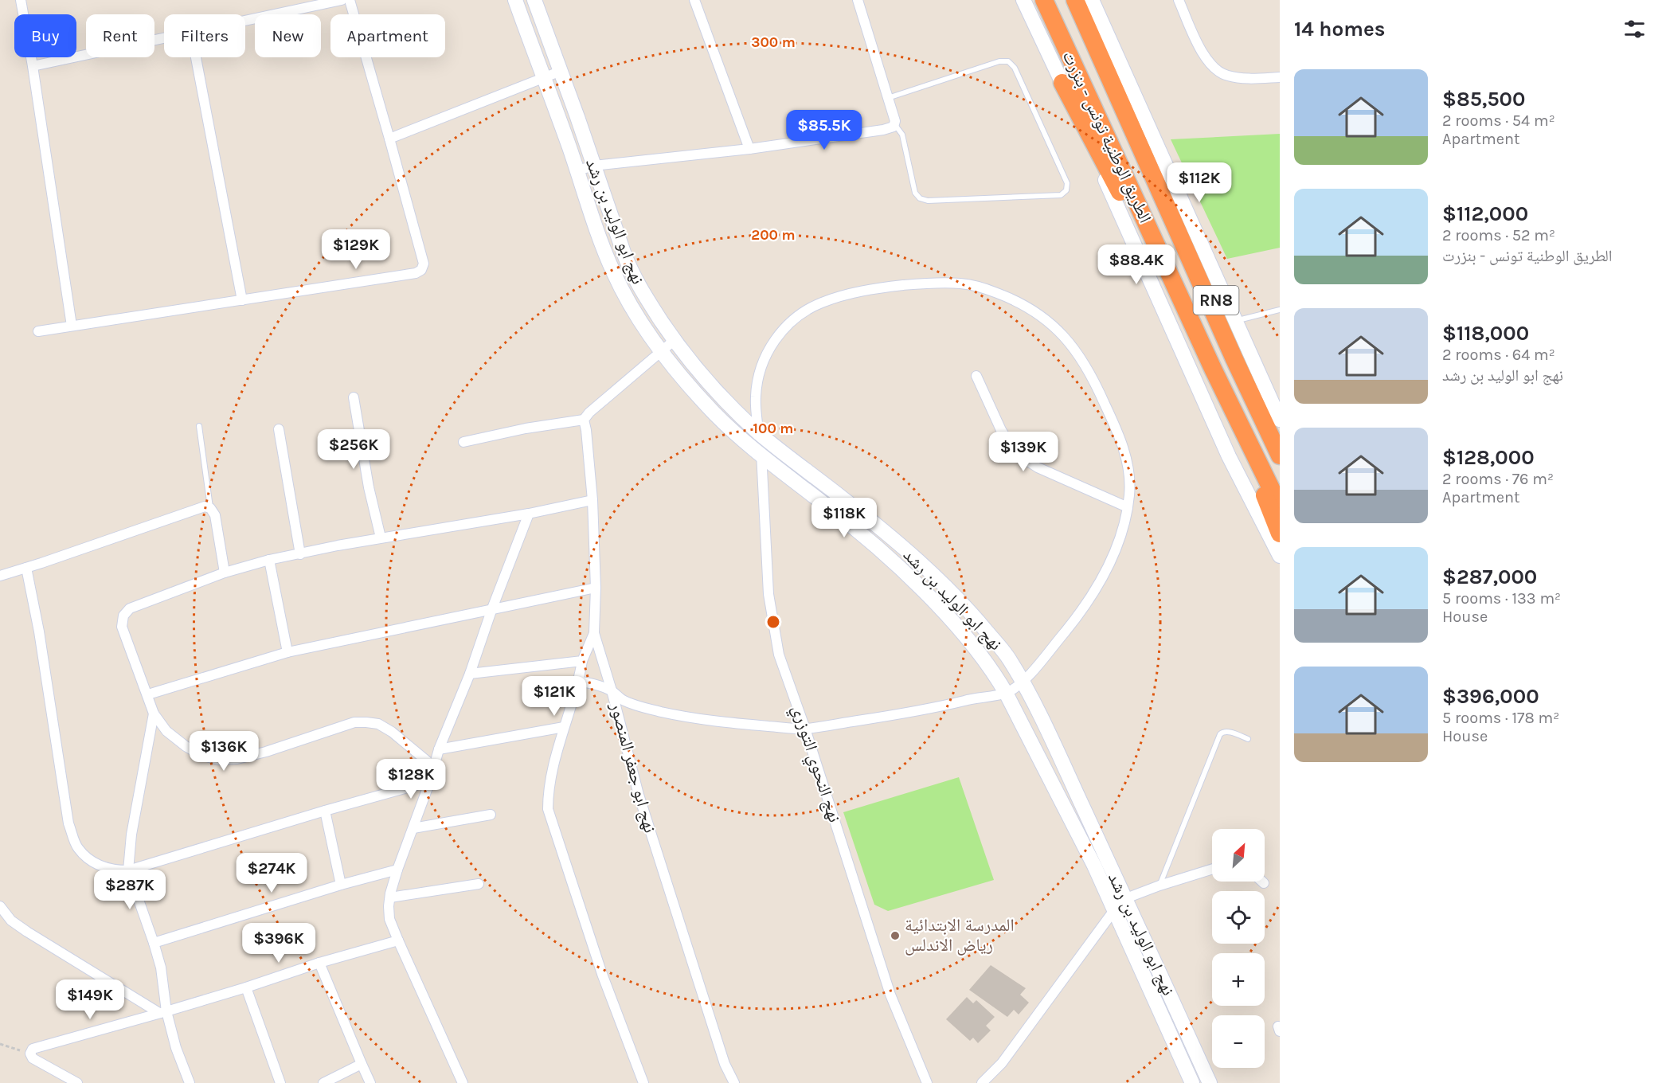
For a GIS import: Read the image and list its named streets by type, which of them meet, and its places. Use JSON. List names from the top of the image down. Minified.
{"streets":{"highway":["الطريق الوطنية تونس - بنزرت","RN8"],"street":["نهج ابو الوليد بن رشد","نهج النحوي التوزري","نهج ابو جعفر المنصور"]},"crossings":[["الطريق الوطنية تونس - بنزرت","RN8"],["نهج ابو الوليد بن رشد","نهج النحوي التوزري"]],"places":["المدرسة الابتدائية رياض الاندلس"],"north":"top right","page":{"heading":"14 homes","chip":["Buy","Rent","Filters","New","Apartment"],"list":[{"name":"$85,500","note":"2 rooms · 54 m² · Apartment"},{"name":"$112,000","note":"2 rooms · 52 m² · الطريق الوطنية تونس - بنزرت"},{"name":"$118,000","note":"2 rooms · 64 m² · نهج ابو الوليد بن رشد"},{"name":"$128,000","note":"2 rooms · 76 m² · Apartment"},{"name":"$287,000","note":"5 rooms · 133 m² · House"},{"name":"$396,000","note":"5 rooms · 178 m² · House"}],"price":["$85.5K","$112K","$129K","$88.4K","$256K","$139K","$118K","$121K","$136K","$128K","$274K","$287K","$396K","$149K"],"map_buttons":["+","−"]},"rings":["300 m","200 m","100 m"]}
